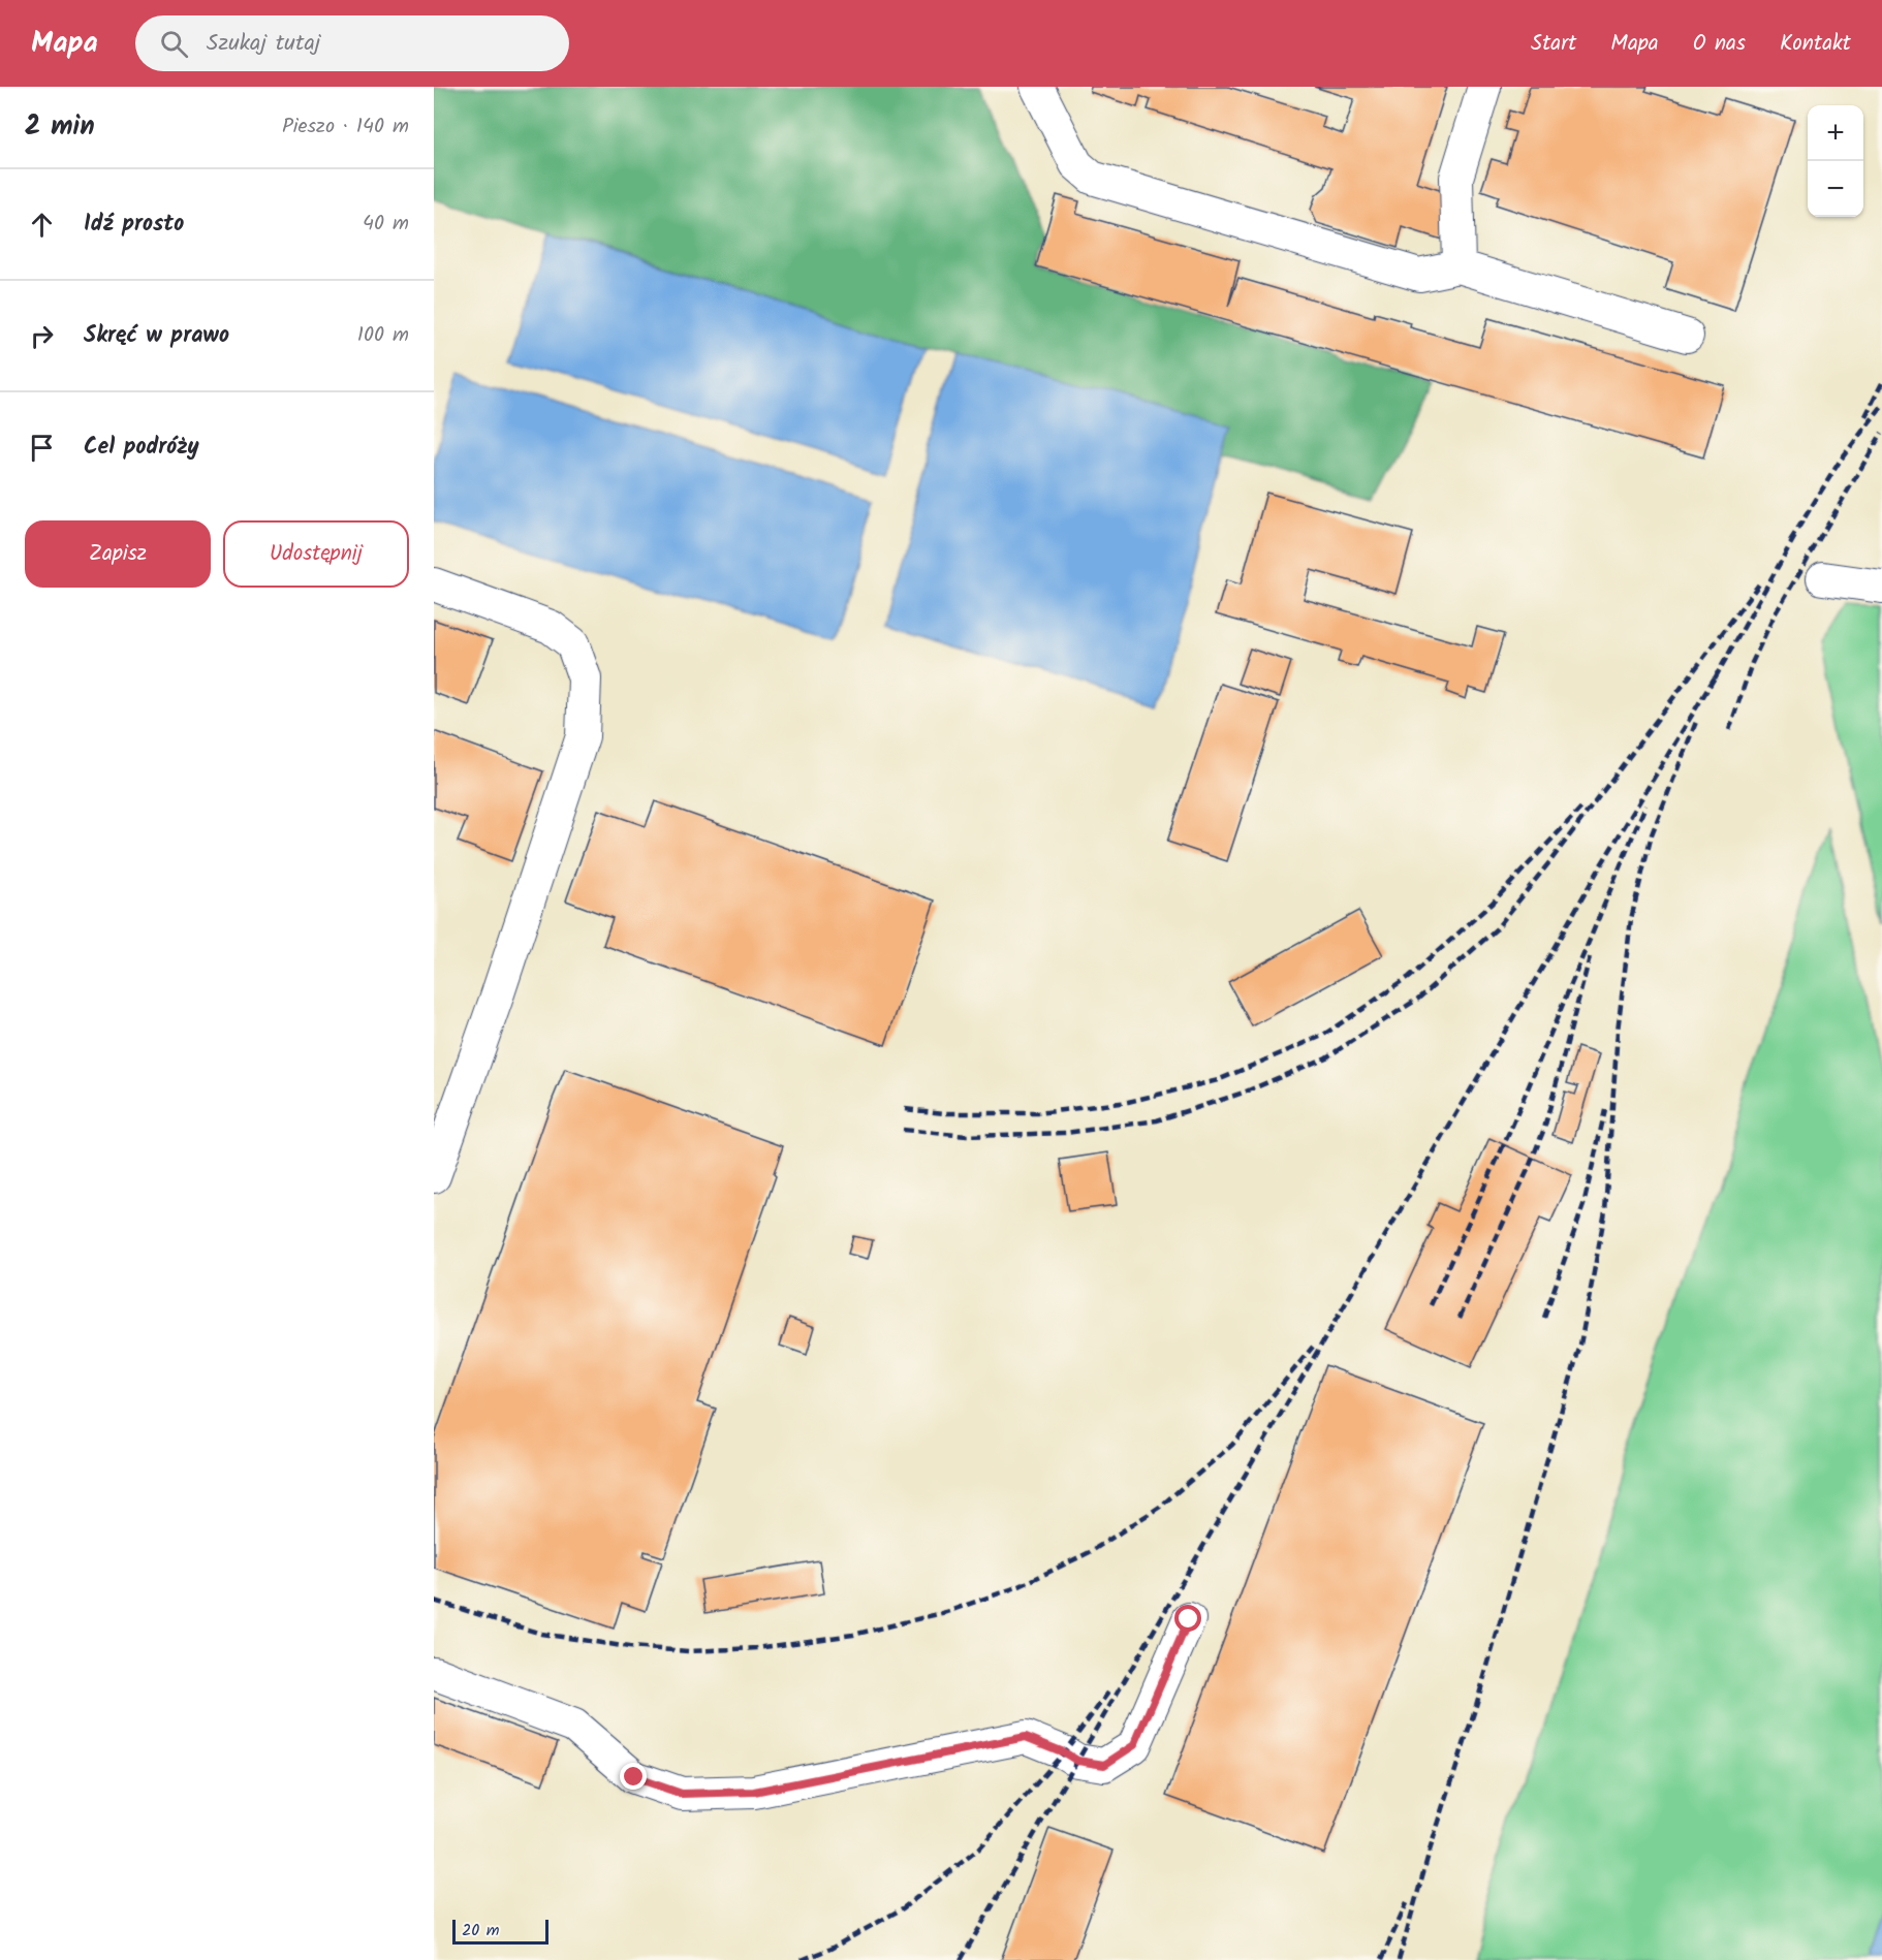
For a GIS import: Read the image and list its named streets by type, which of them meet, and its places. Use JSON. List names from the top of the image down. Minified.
{"scale_bar":"20 m","page":{"header":"Mapa","search":"Szukaj tutaj","nav":["Start","Mapa","O nas","Kontakt"],"heading":["2 min","Pieszo · 140 m"],"map_buttons":["+","−"],"list":[["Idź prosto","40 m"],["Skręć w prawo","100 m"],"Cel podróży"],"buttons":["Zapisz","Udostępnij"],"scale":"20 m"}}
